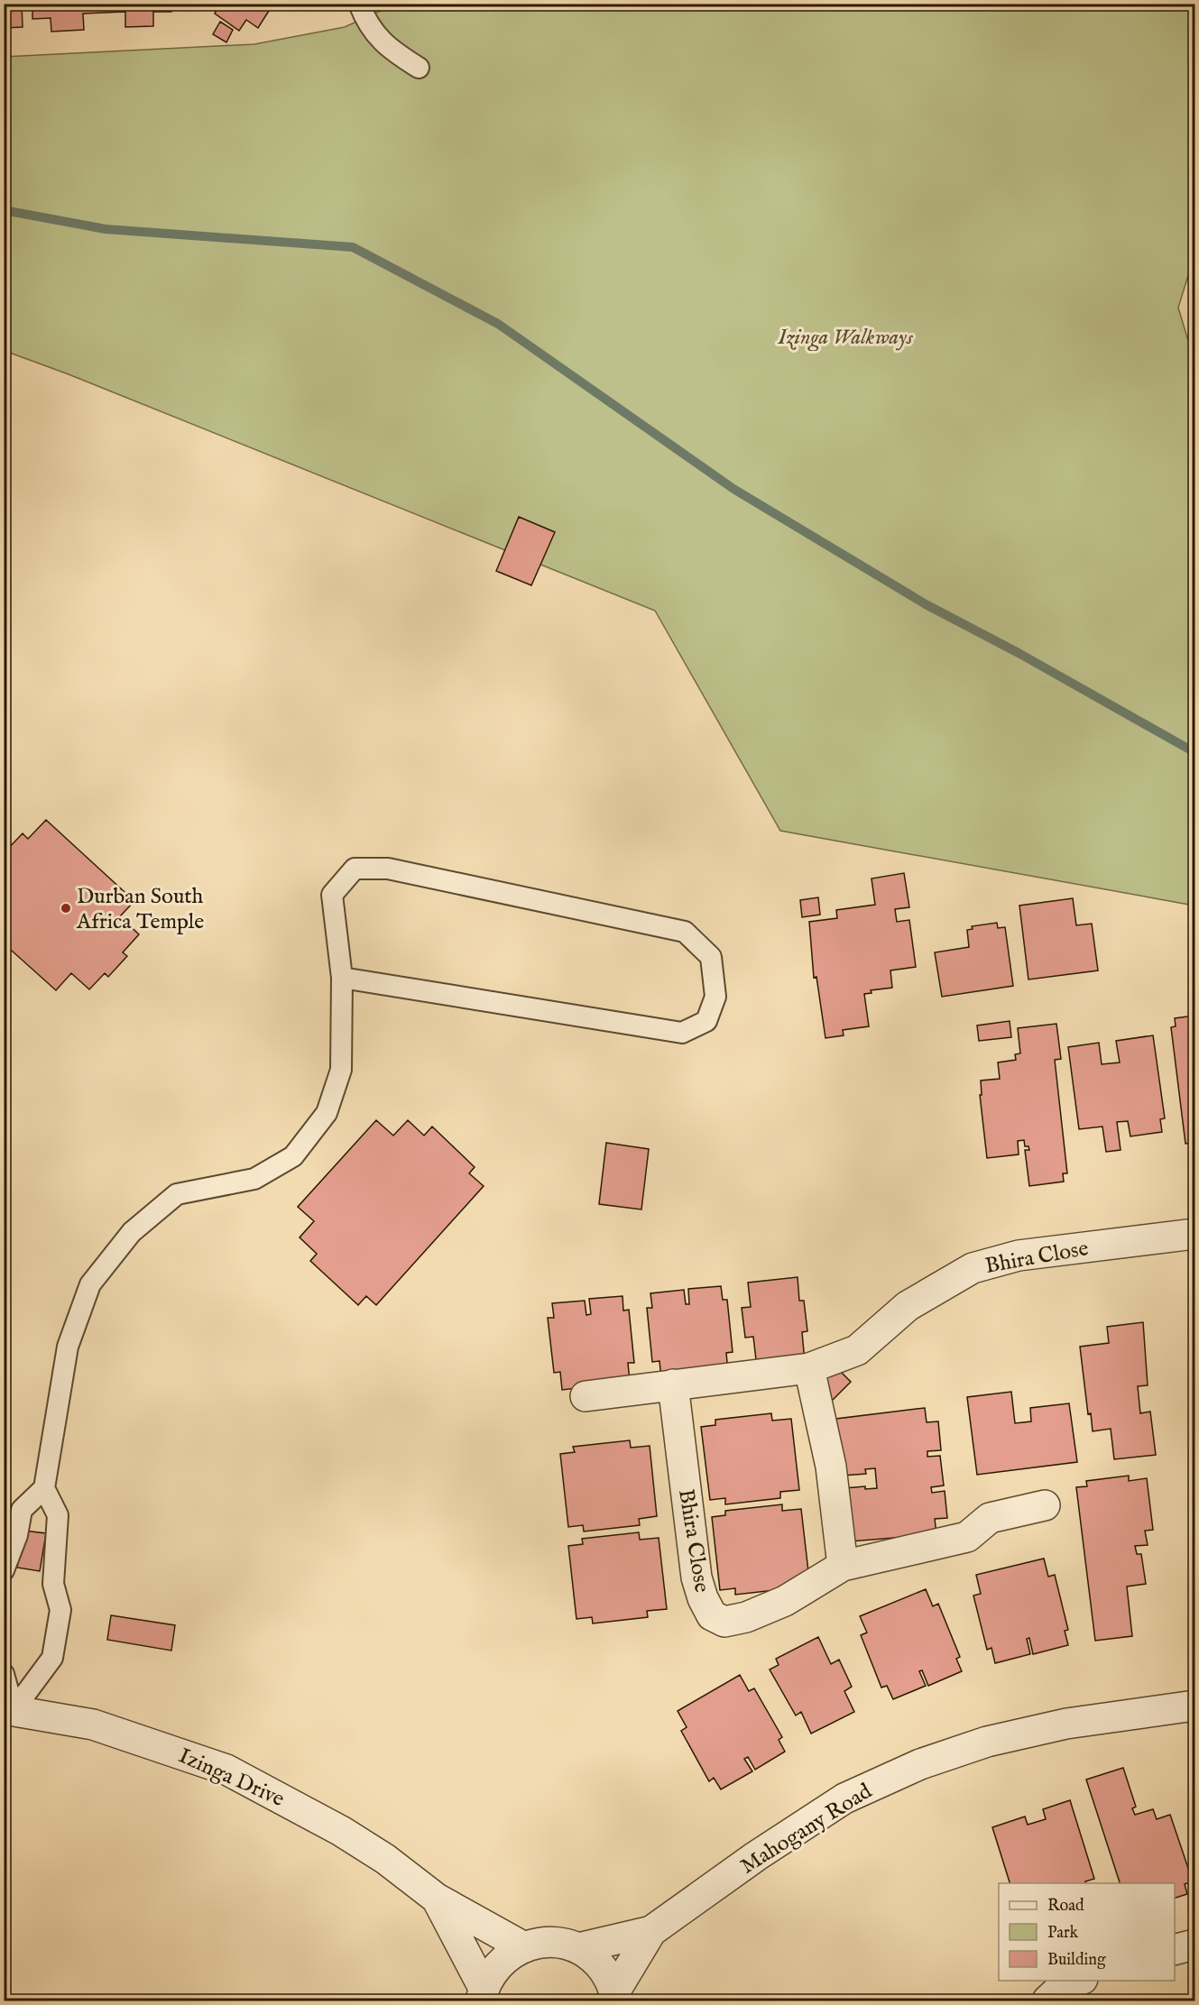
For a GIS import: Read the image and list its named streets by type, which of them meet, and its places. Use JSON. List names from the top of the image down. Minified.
{"streets":{"street":["Bhira Close","Izinga Drive","Mahogany Road"]},"parks":["Izinga Walkways"],"places":["Durban South Africa Temple"],"legend":["Road","Park","Building"]}
